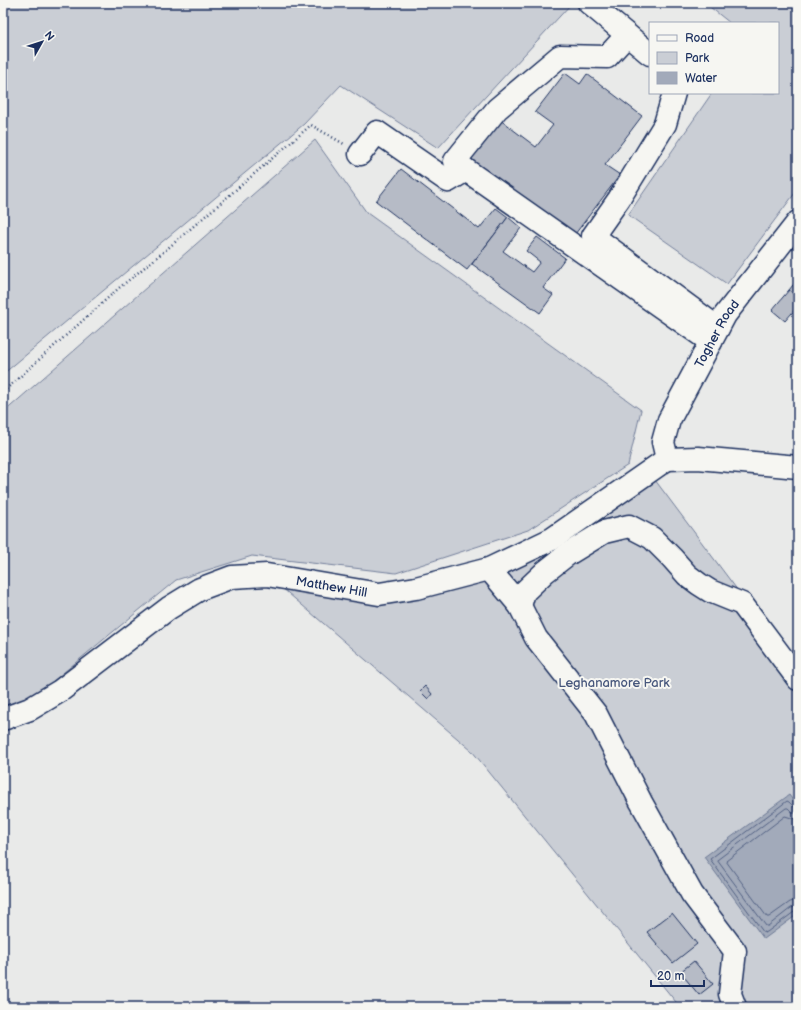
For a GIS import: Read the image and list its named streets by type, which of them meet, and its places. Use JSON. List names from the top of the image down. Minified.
{"streets":{"street":["Togher Road","Matthew Hill"]},"crossings":[["Togher Road","Matthew Hill"]],"parks":["Leghanamore Park"],"legend":["Road","Park","Water"],"scale_bar":"20 m","north":"top right"}
